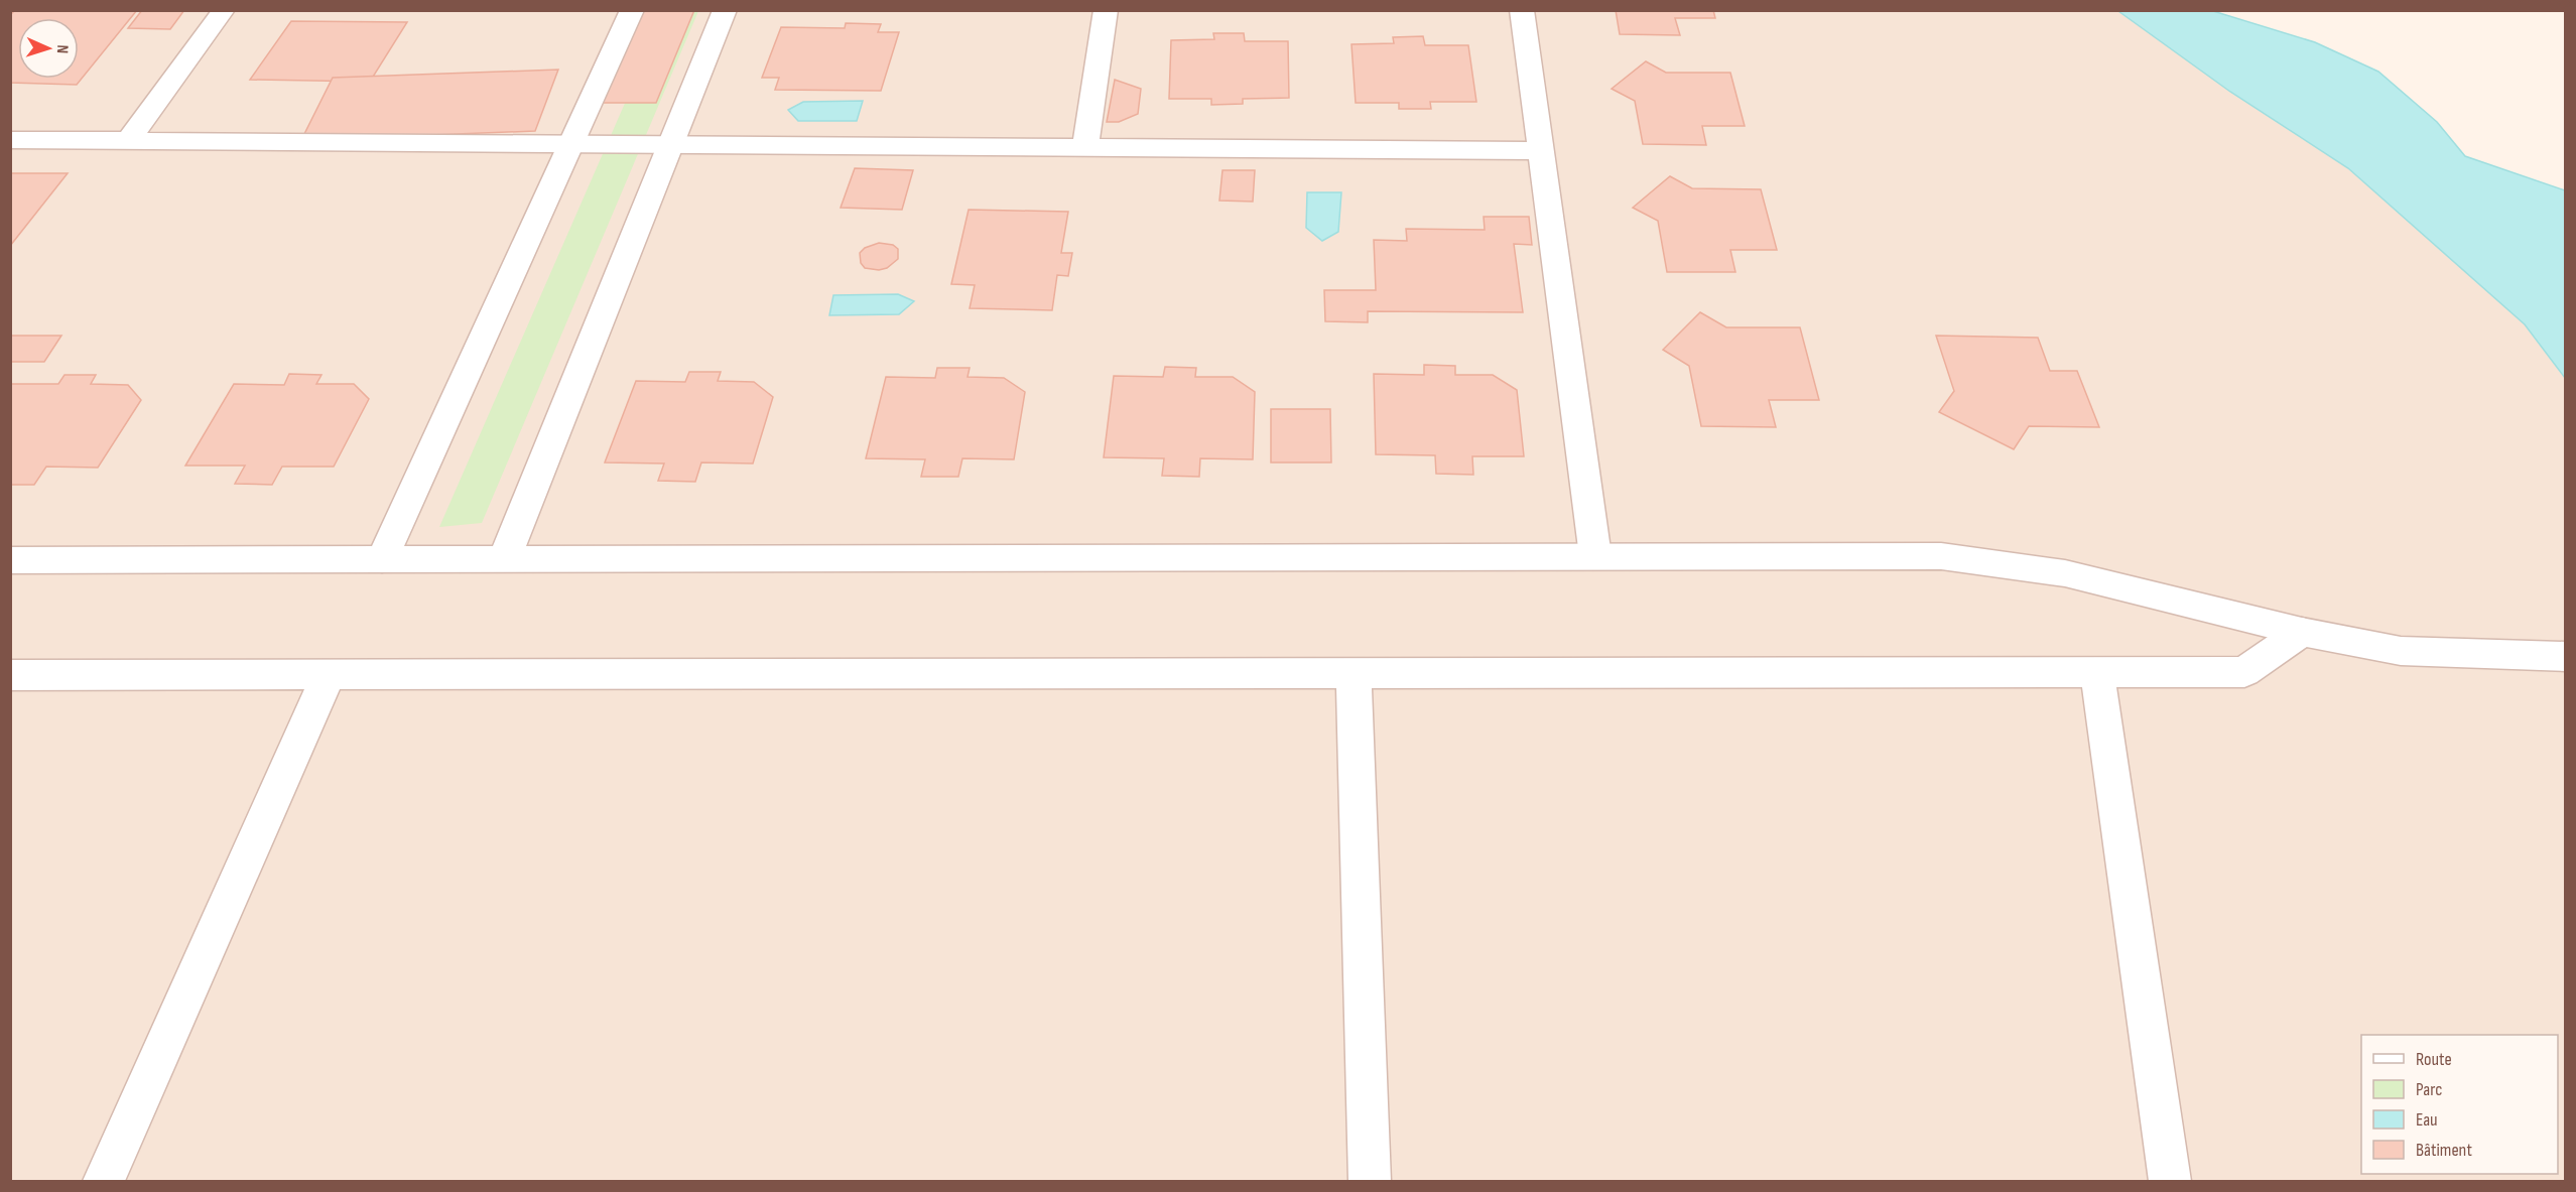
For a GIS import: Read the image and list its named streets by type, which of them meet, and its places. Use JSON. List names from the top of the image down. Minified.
{"legend":["Route","Parc","Eau","Bâtiment"],"north":"right"}
